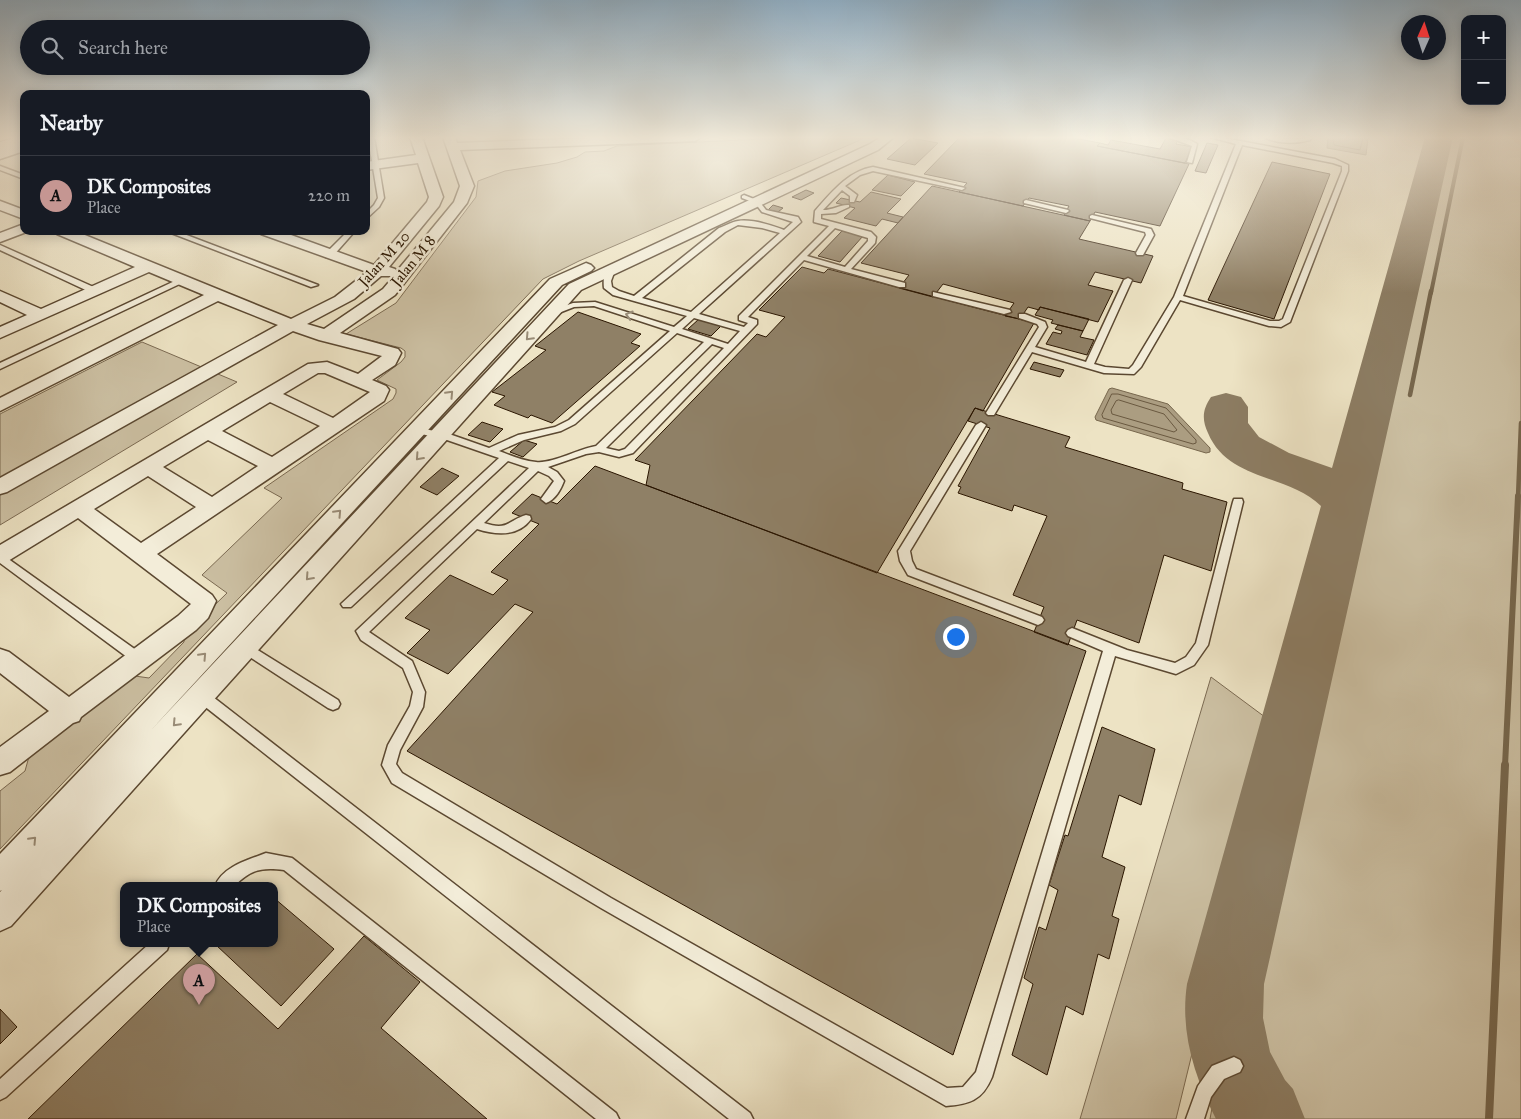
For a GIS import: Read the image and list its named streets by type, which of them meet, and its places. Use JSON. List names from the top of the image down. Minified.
{"streets":{"street":["Jalan M 20","Jalan M 8"]},"north":"top","page":{"map_buttons":["+","−"],"search":"Search here","heading":"Nearby","list":[{"mark":"A","name":"DK Composites","note":"Place","value":"220 m"}],"popup":["DK Composites","Place"],"pins":"A"}}
